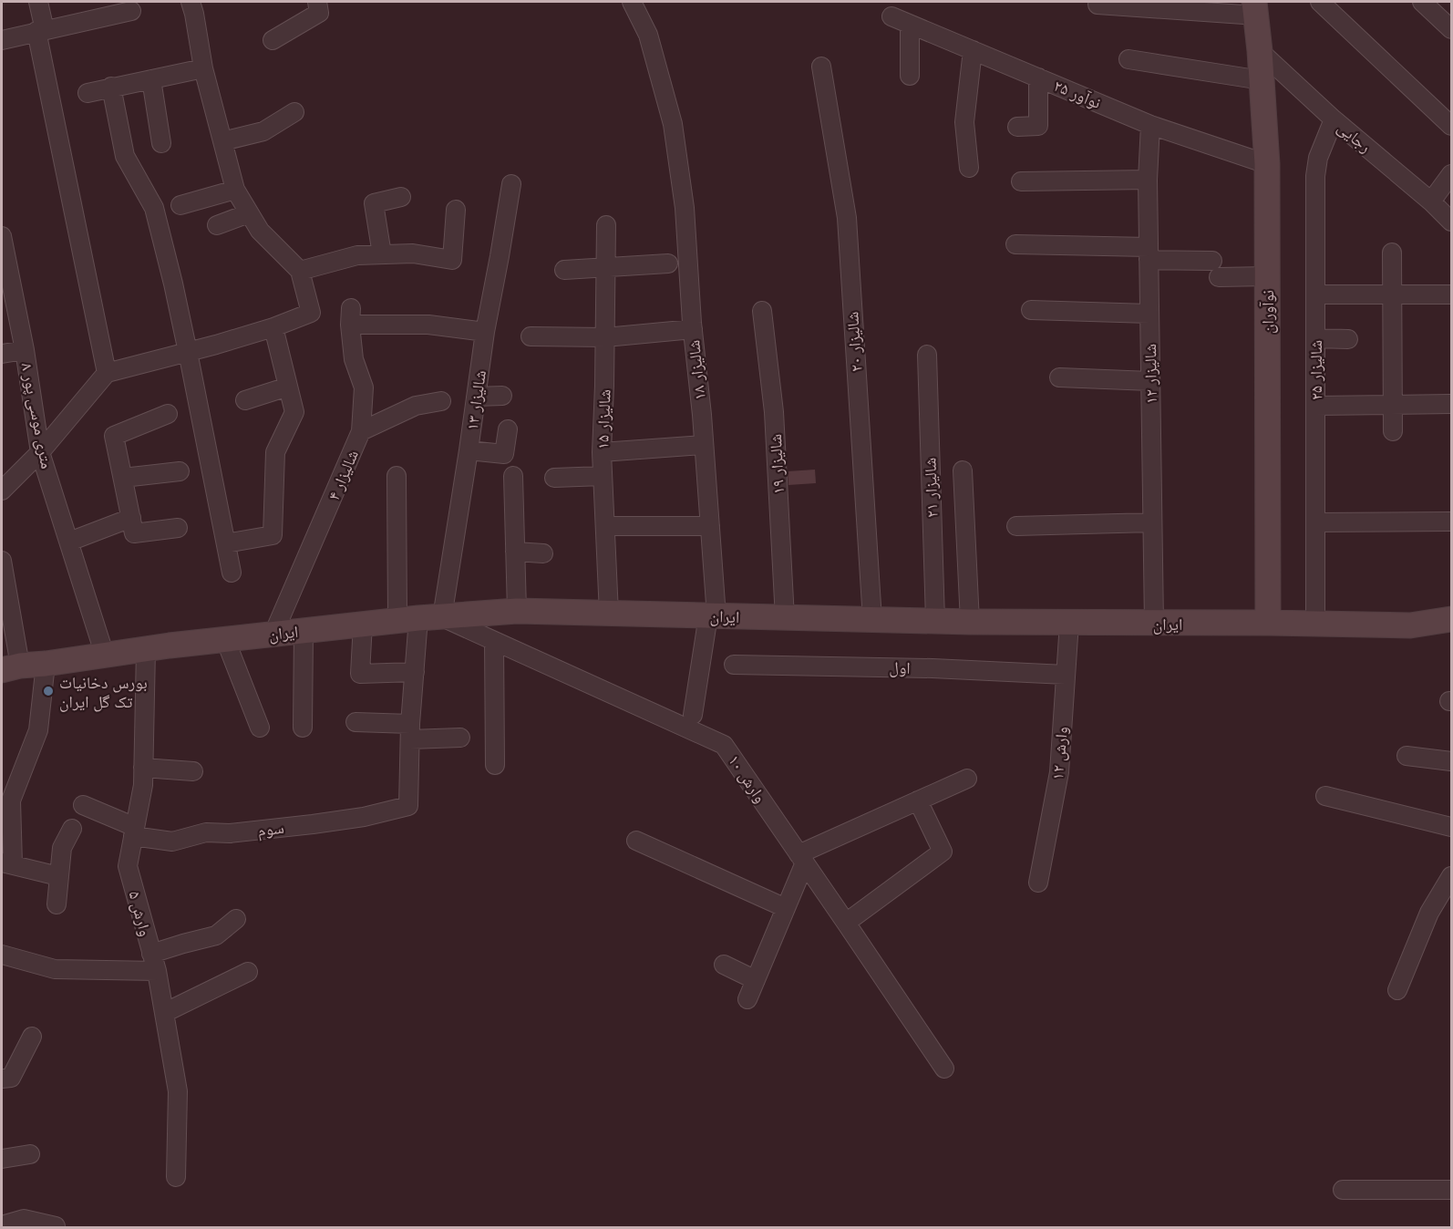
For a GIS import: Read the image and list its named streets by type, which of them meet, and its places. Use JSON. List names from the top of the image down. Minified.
{"streets":{"street":["نوآور ۲۵","رجایی","نوآوران","شالیزار ۲۰","شالیزار ۱۸","شالیزار ۲۵","شالیزار ۱۲","شالیزار ۱۳","۸ متری موسی پور","شالیزار ۱۵","شالیزار ۱۹","شالیزار ۴","شالیزار ۲۱","ایران","اول","وارش ۱۲","وارش ۱۰","سوم","وارش ۵"]},"crossings":[["نوآور ۲۵","نوآوران"],["نوآور ۲۵","شالیزار ۱۲"],["رجایی","نوآوران"],["رجایی","شالیزار ۲۵"],["نوآوران","ایران"],["شالیزار ۲۰","ایران"],["شالیزار ۱۸","ایران"],["شالیزار ۲۵","ایران"],["شالیزار ۱۲","ایران"],["شالیزار ۱۳","شالیزار ۴"],["شالیزار ۱۳","ایران"],["شالیزار ۱۳","وارش ۱۰"],["۸ متری موسی پور","ایران"],["شالیزار ۱۵","ایران"],["شالیزار ۱۹","ایران"],["شالیزار ۴","ایران"],["شالیزار ۲۱","ایران"],["ایران","وارش ۱۲"],["ایران","وارش ۱۰"],["ایران","وارش ۵"],["اول","وارش ۱۲"],["سوم","وارش ۵"]],"places":["بورس دخانیات تک گل ایران"]}
